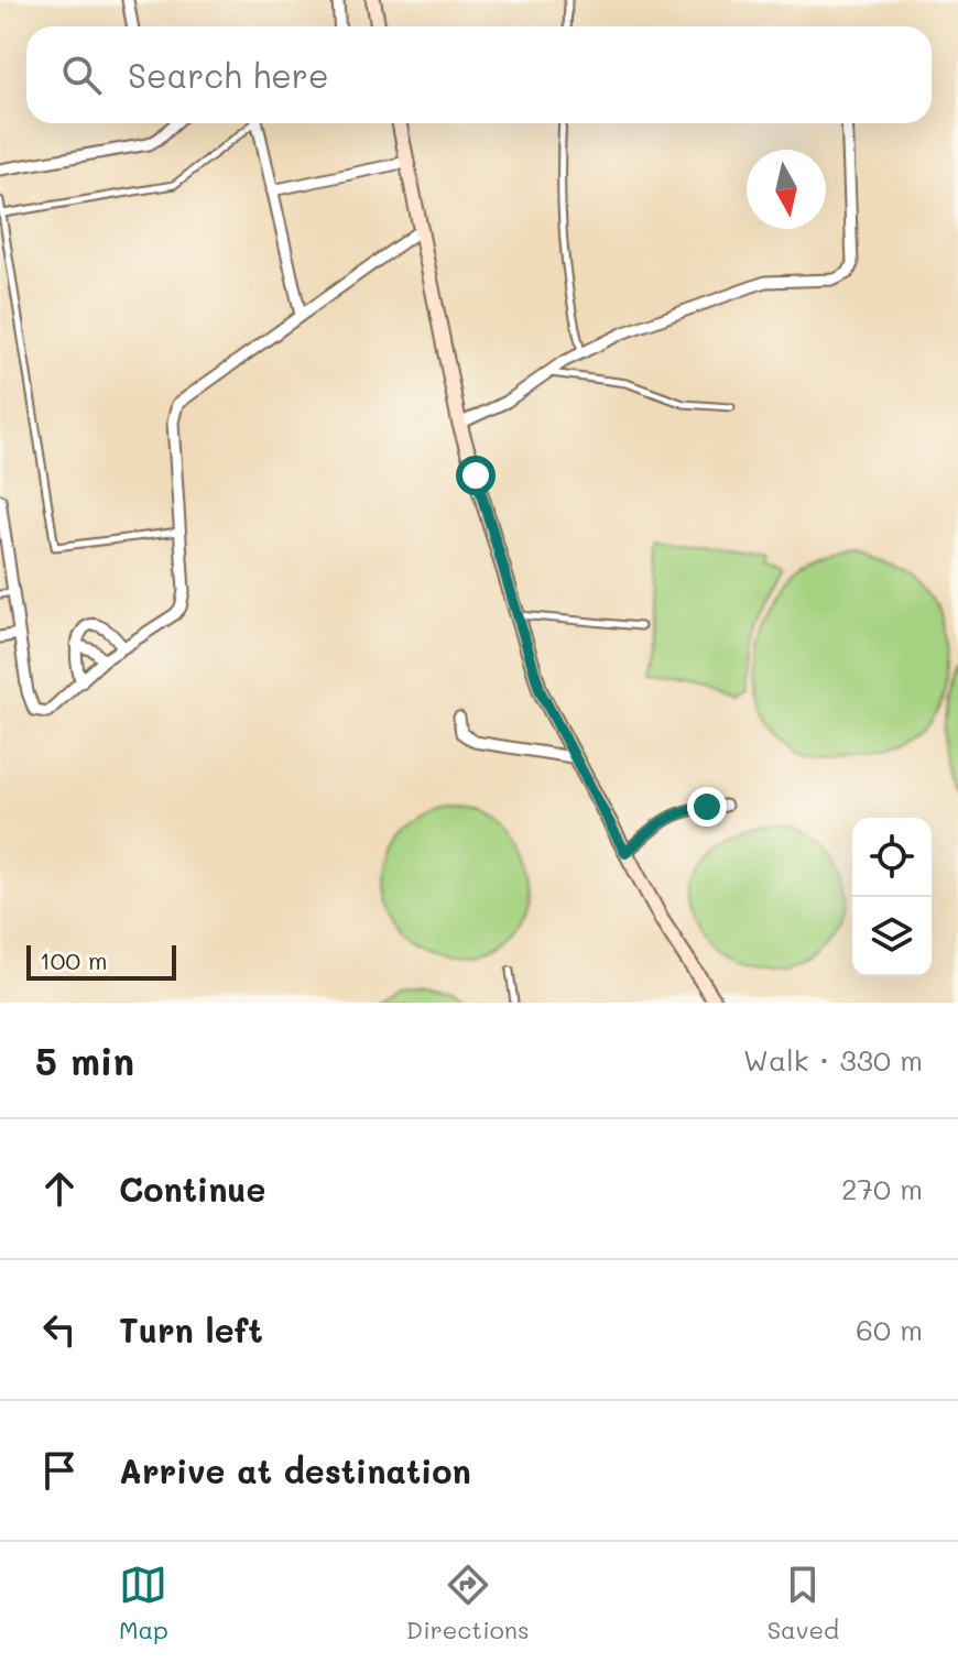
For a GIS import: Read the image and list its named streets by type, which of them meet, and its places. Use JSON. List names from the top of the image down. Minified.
{"scale_bar":"100 m","north":"bottom","page":{"search":"Search here","scale":"100 m","heading":["5 min","Walk · 330 m"],"list":[["Continue","270 m"],["Turn left","60 m"],"Arrive at destination"],"nav":["Map","Directions","Saved"]}}
